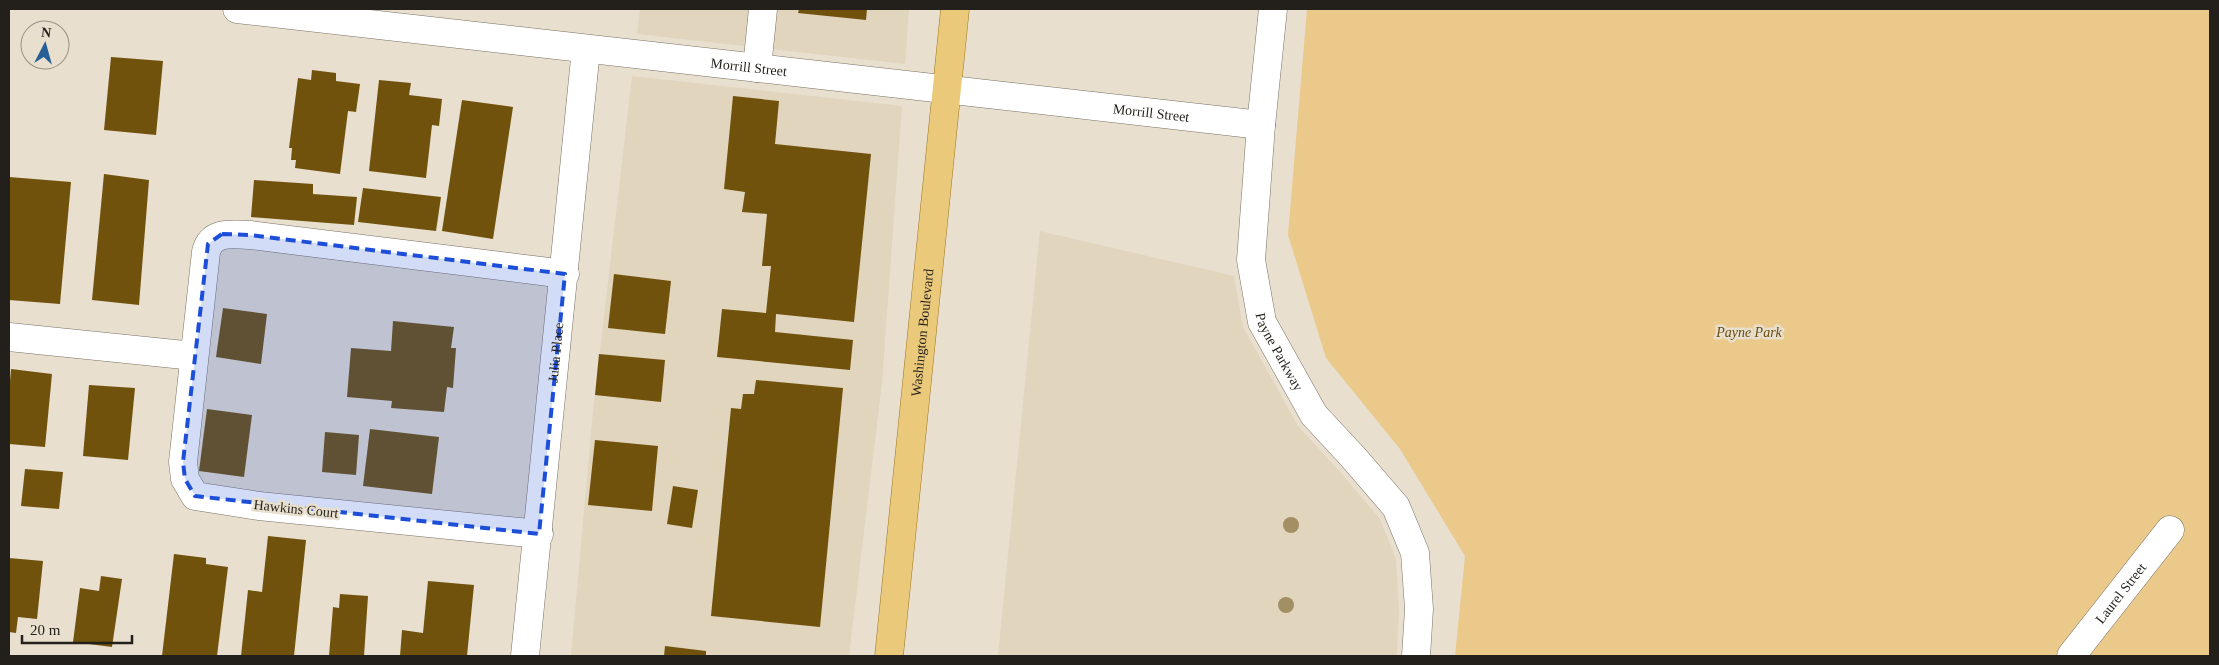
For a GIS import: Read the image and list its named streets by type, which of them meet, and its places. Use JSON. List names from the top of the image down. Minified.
{"streets":{"main road":["Washington Boulevard"],"street":["Morrill Street","Payne Parkway","Julia Place","Hawkins Court","Laurel Street"]},"crossings":[["Morrill Street","Washington Boulevard"],["Morrill Street","Payne Parkway"],["Morrill Street","Julia Place"],["Julia Place","Hawkins Court"]],"parks":["Payne Park"],"scale_bar":"20 m","north":"top"}
